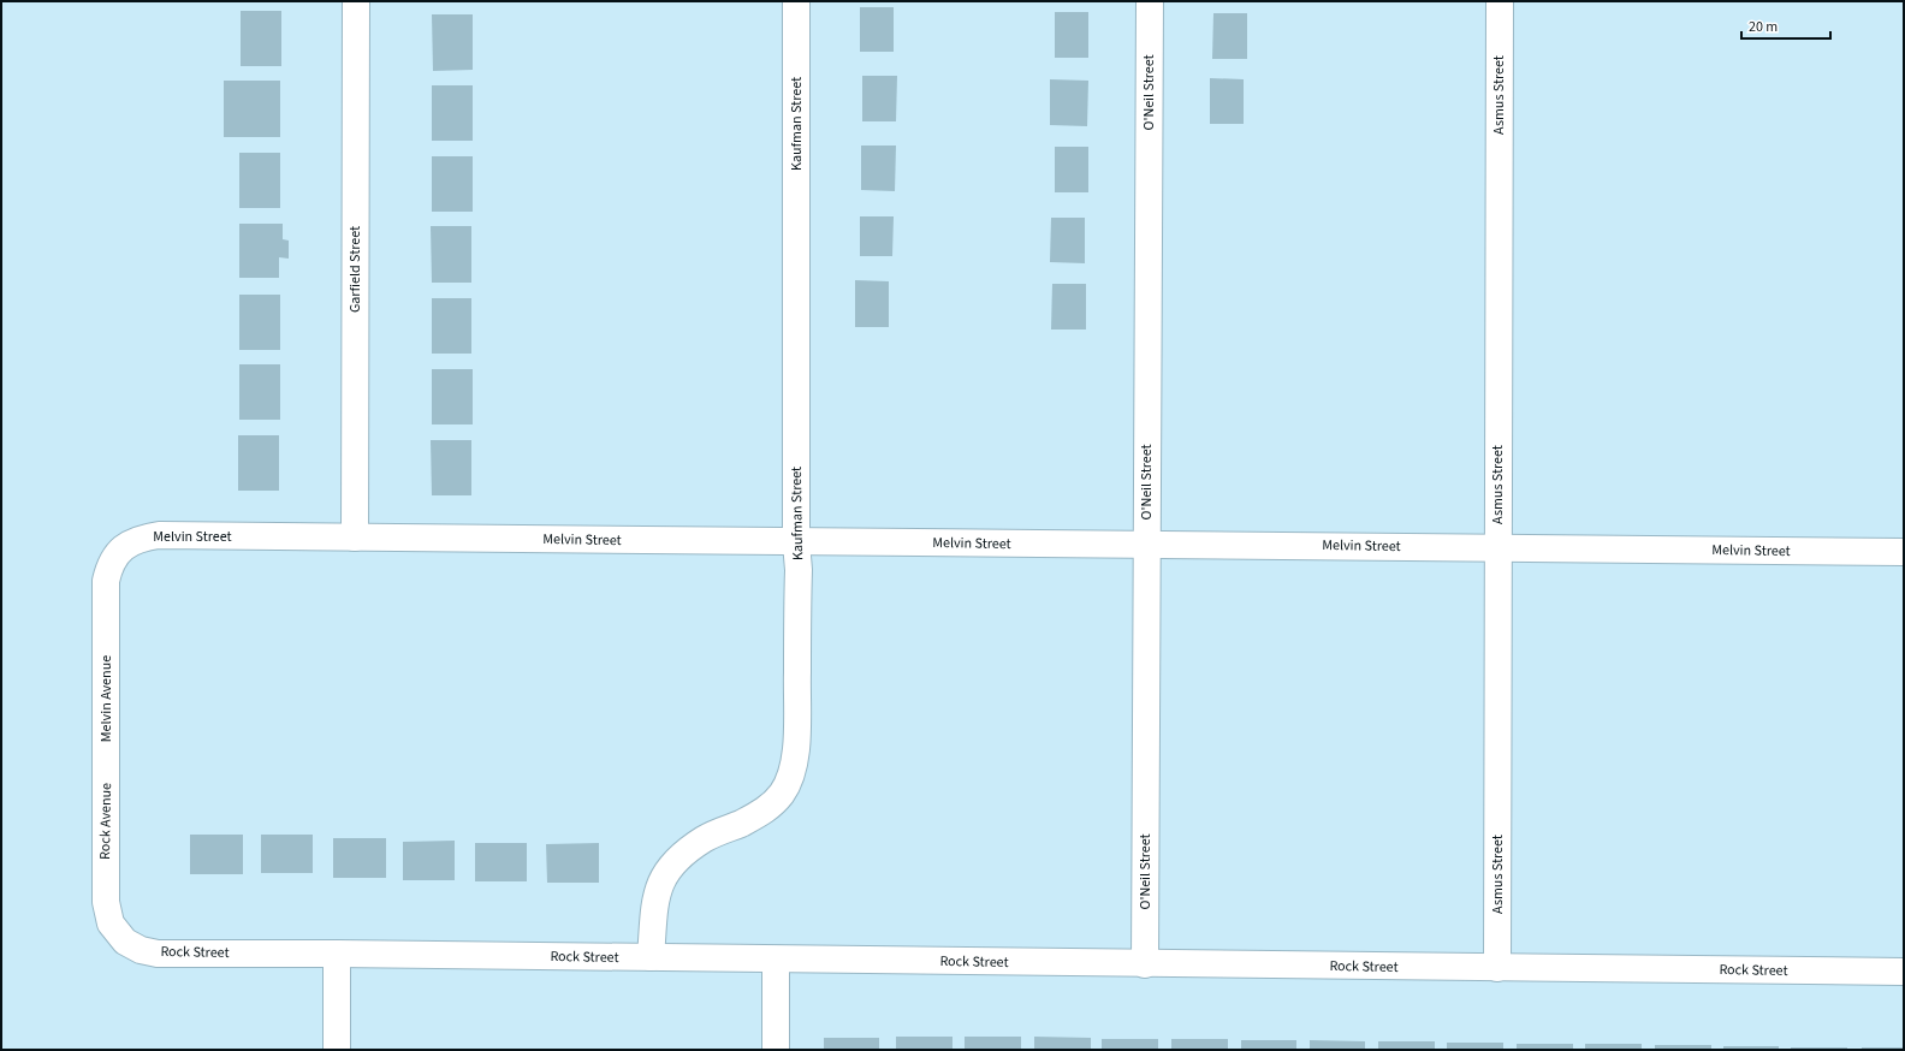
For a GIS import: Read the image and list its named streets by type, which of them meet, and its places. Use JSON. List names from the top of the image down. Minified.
{"streets":{"street":["O'Neil Street","Asmus Street","Kaufman Street","Garfield Street","Melvin Street","Melvin Avenue","Rock Avenue","Rock Street"]},"crossings":[["O'Neil Street","Melvin Street"],["O'Neil Street","Rock Street"],["Asmus Street","Melvin Street"],["Asmus Street","Rock Street"],["Kaufman Street","Melvin Street"],["Kaufman Street","Rock Street"],["Garfield Street","Melvin Street"],["Melvin Street","Melvin Avenue"],["Melvin Avenue","Rock Avenue"],["Rock Avenue","Rock Street"]],"scale_bar":"20 m"}
